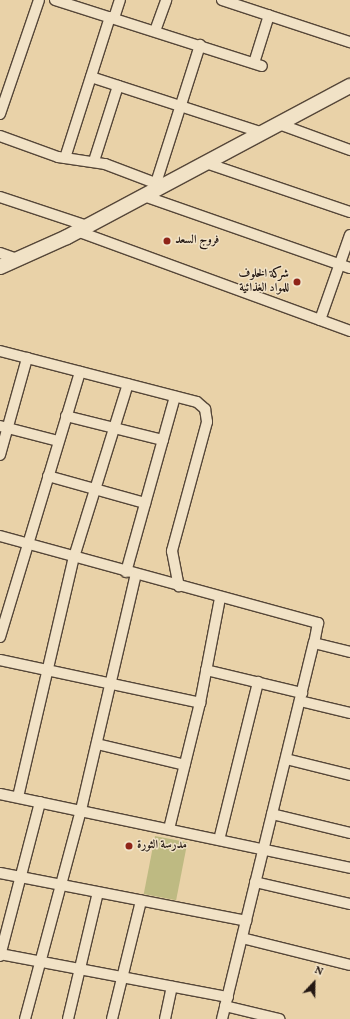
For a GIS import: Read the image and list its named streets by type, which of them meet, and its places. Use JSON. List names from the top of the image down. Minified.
{"places":["فروج السعد","شركة الخلوف للمواد الغذائية","مدرسة الثورة"],"north":"top"}
